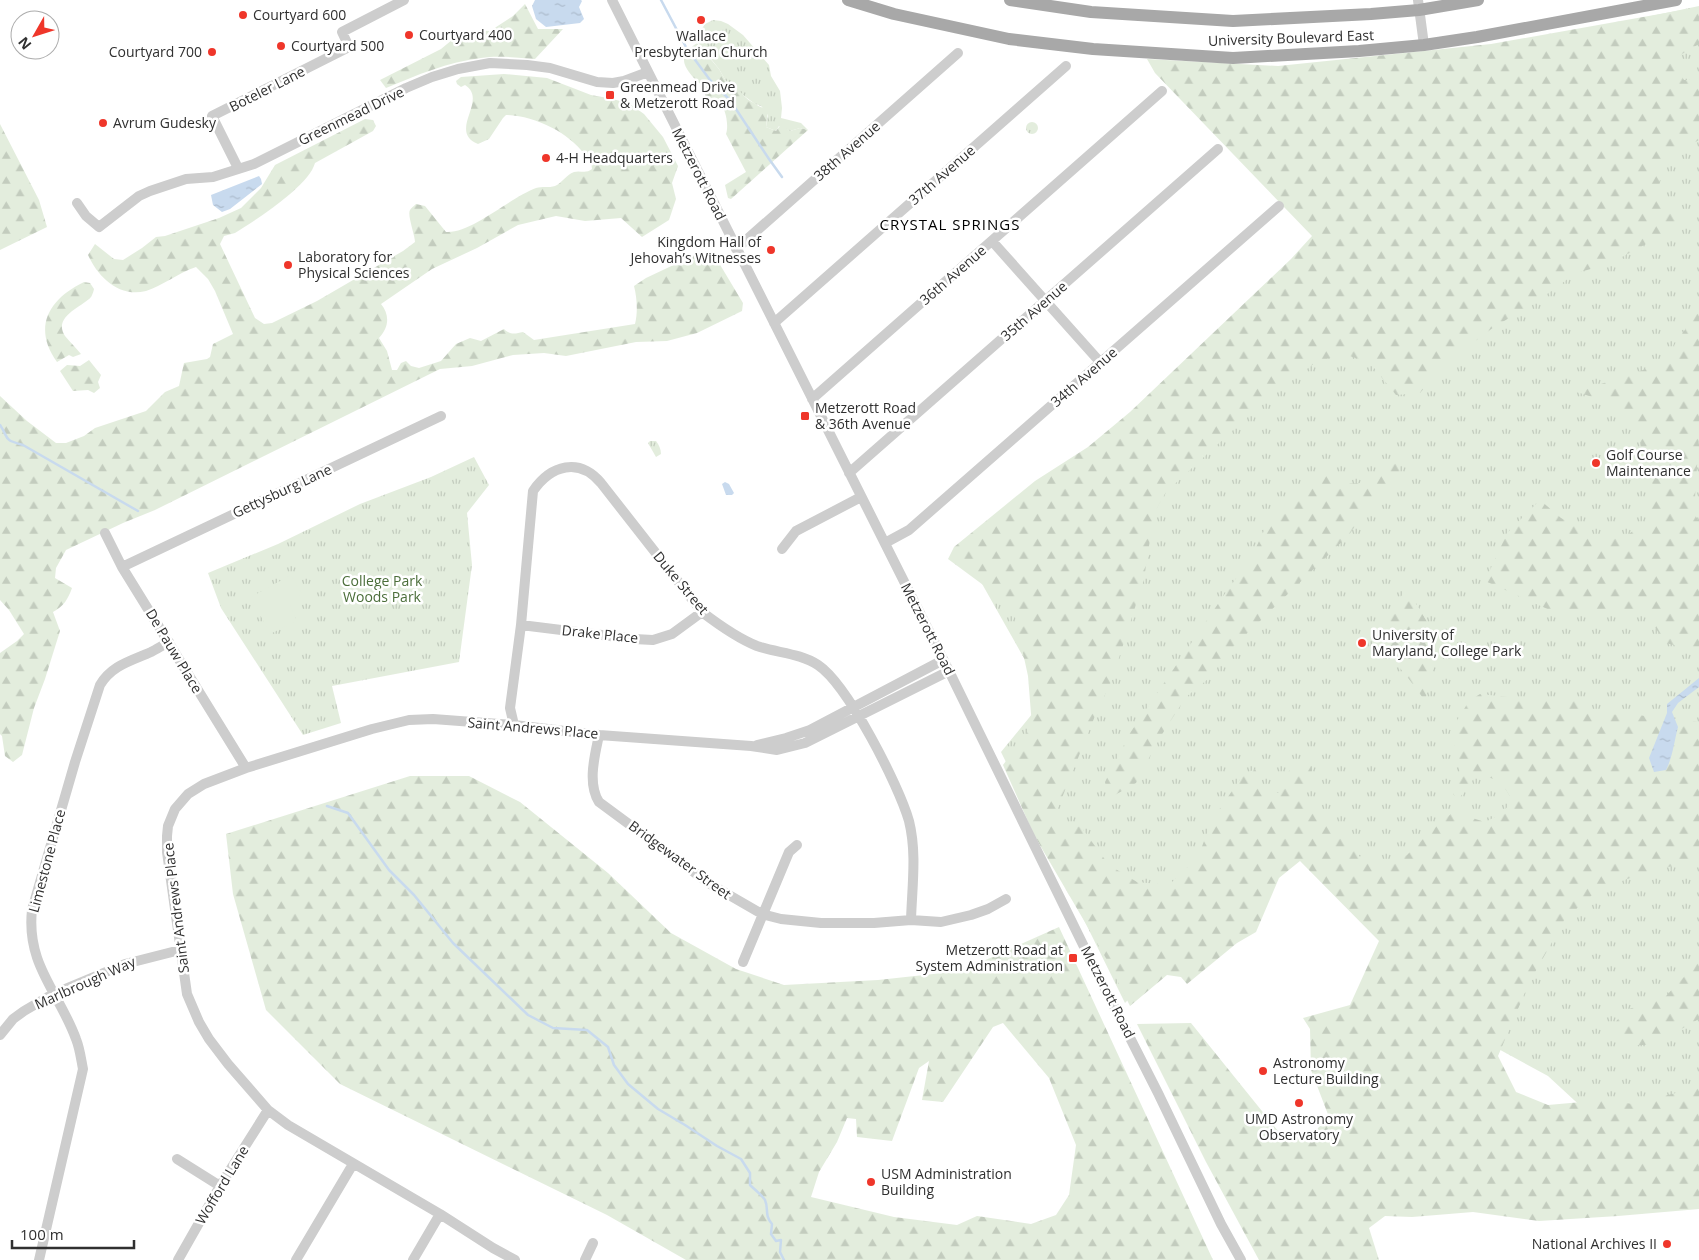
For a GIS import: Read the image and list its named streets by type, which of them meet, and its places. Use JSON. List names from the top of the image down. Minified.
{"streets":{"main road":["University Boulevard East"],"street":["Boteler Lane","Greenmead Drive","38th Avenue","Metzerott Road","37th Avenue","36th Avenue","35th Avenue","34th Avenue","Gettysburg Lane","Duke Street","Drake Place","De Pauw Place","Saint Andrews Place","Bridgewater Street","Limestone Place","Marlbrough Way","Wofford Lane"]},"crossings":[["Boteler Lane","Greenmead Drive"],["Greenmead Drive","Metzerott Road"],["38th Avenue","Metzerott Road"],["Metzerott Road","37th Avenue"],["Metzerott Road","36th Avenue"],["Metzerott Road","35th Avenue"],["Metzerott Road","34th Avenue"],["Metzerott Road","Saint Andrews Place"],["Gettysburg Lane","De Pauw Place"],["Duke Street","Drake Place"],["Duke Street","Saint Andrews Place"],["Duke Street","Bridgewater Street"],["De Pauw Place","Saint Andrews Place"],["De Pauw Place","Limestone Place"],["Saint Andrews Place","Bridgewater Street"],["Saint Andrews Place","Marlbrough Way"],["Saint Andrews Place","Wofford Lane"],["Limestone Place","Marlbrough Way"]],"districts":["CRYSTAL SPRINGS"],"parks":["College Park Woods Park"],"places":{"other":["Courtyard 600","Wallace Presbyterian Church","Courtyard 400","Courtyard 500","Courtyard 700","Avrum Gudesky","4-H Headquarters","Kingdom Hall of Jehovah’s Witnesses","Laboratory for Physical Sciences","Golf Course Maintenance","University of Maryland, College Park","Astronomy Lecture Building","UMD Astronomy Observatory","USM Administration Building","National Archives II"],"transit":["Greenmead Drive & Metzerott Road","Metzerott Road & 36th Avenue","Metzerott Road at System Administration"]},"scale_bar":"100 m","north":"bottom left"}
